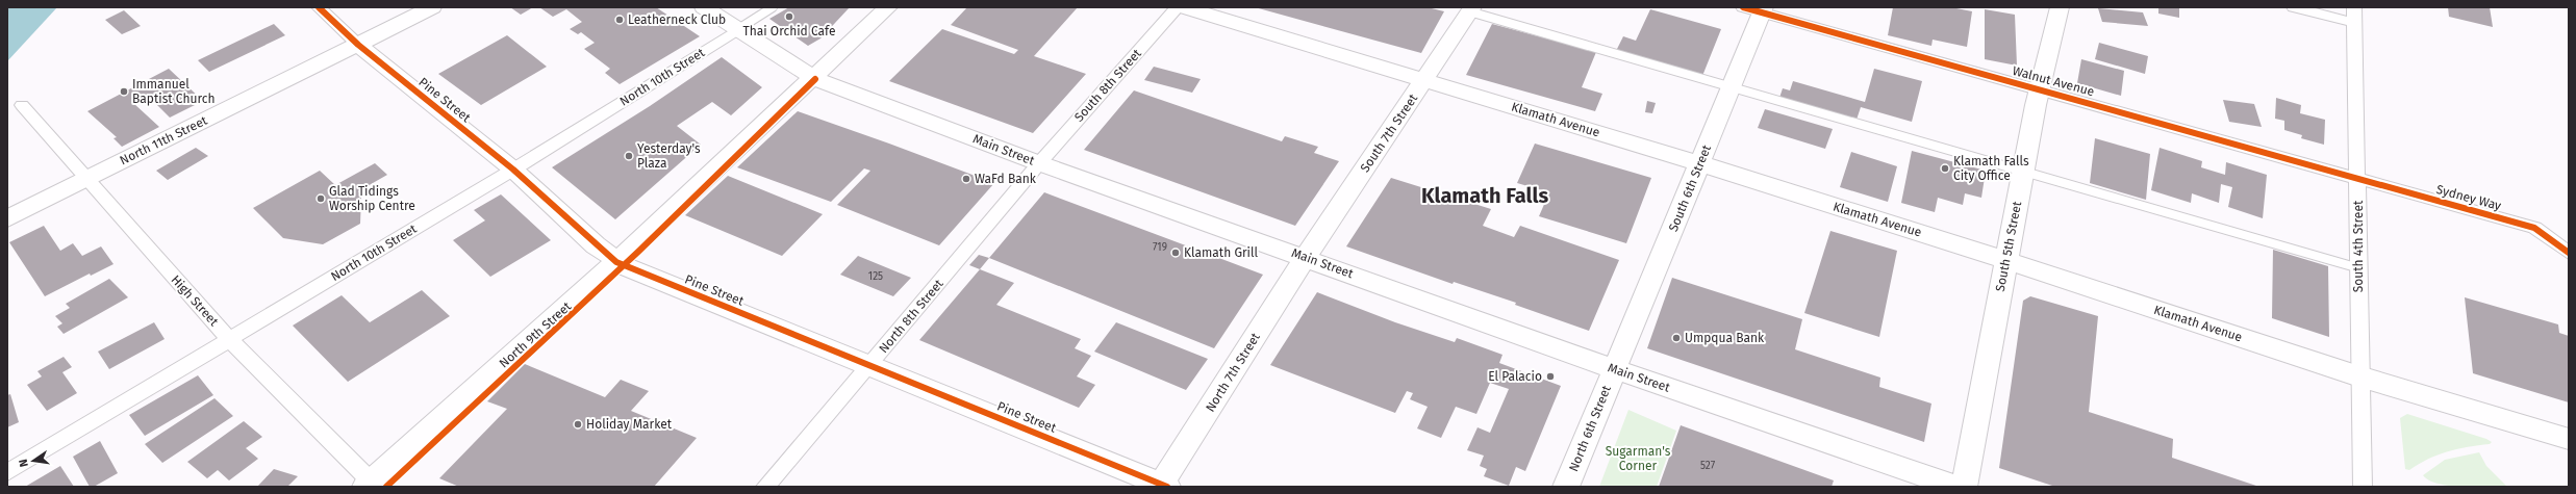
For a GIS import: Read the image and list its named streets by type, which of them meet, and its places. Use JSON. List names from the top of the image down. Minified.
{"streets":{"main road":["Pine Street","Klamath Avenue","South 7th Street","North 11th Street","Main Street","South 6th Street","South 5th Street","North 9th Street","North 7th Street","North 6th Street"],"street":["North 10th Street","Walnut Avenue","South 8th Street","Sydney Way","South 4th Street","High Street","North 8th Street"]},"crossings":[["North 10th Street","Pine Street"],["North 10th Street","Main Street"],["North 10th Street","High Street"],["Walnut Avenue","South 6th Street"],["Walnut Avenue","Sydney Way"],["Walnut Avenue","South 5th Street"],["Walnut Avenue","South 4th Street"],["South 8th Street","Main Street"],["South 8th Street","North 8th Street"],["Pine Street","North 11th Street"],["Pine Street","North 8th Street"],["Pine Street","North 9th Street"],["Pine Street","North 7th Street"],["Klamath Avenue","South 7th Street"],["Klamath Avenue","South 6th Street"],["Klamath Avenue","South 5th Street"],["Klamath Avenue","South 4th Street"],["South 7th Street","Main Street"],["South 7th Street","North 7th Street"],["North 11th Street","High Street"],["Main Street","South 6th Street"],["Main Street","North 8th Street"],["Main Street","North 9th Street"],["Main Street","North 7th Street"],["Main Street","North 6th Street"],["South 6th Street","North 6th Street"],["Sydney Way","South 4th Street"],["High Street","North 9th Street"]],"districts":["Klamath Falls"],"parks":["Sugarman's Corner"],"places":["Thai Orchid Cafe","Leatherneck Club","Immanuel Baptist Church","Yesterday's Plaza","Klamath Falls City Office","WaFd Bank","Glad Tidings Worship Centre","Klamath Grill","Umpqua Bank","El Palacio","Holiday Market"],"house_numbers":["719","125","527"],"north":"left"}
